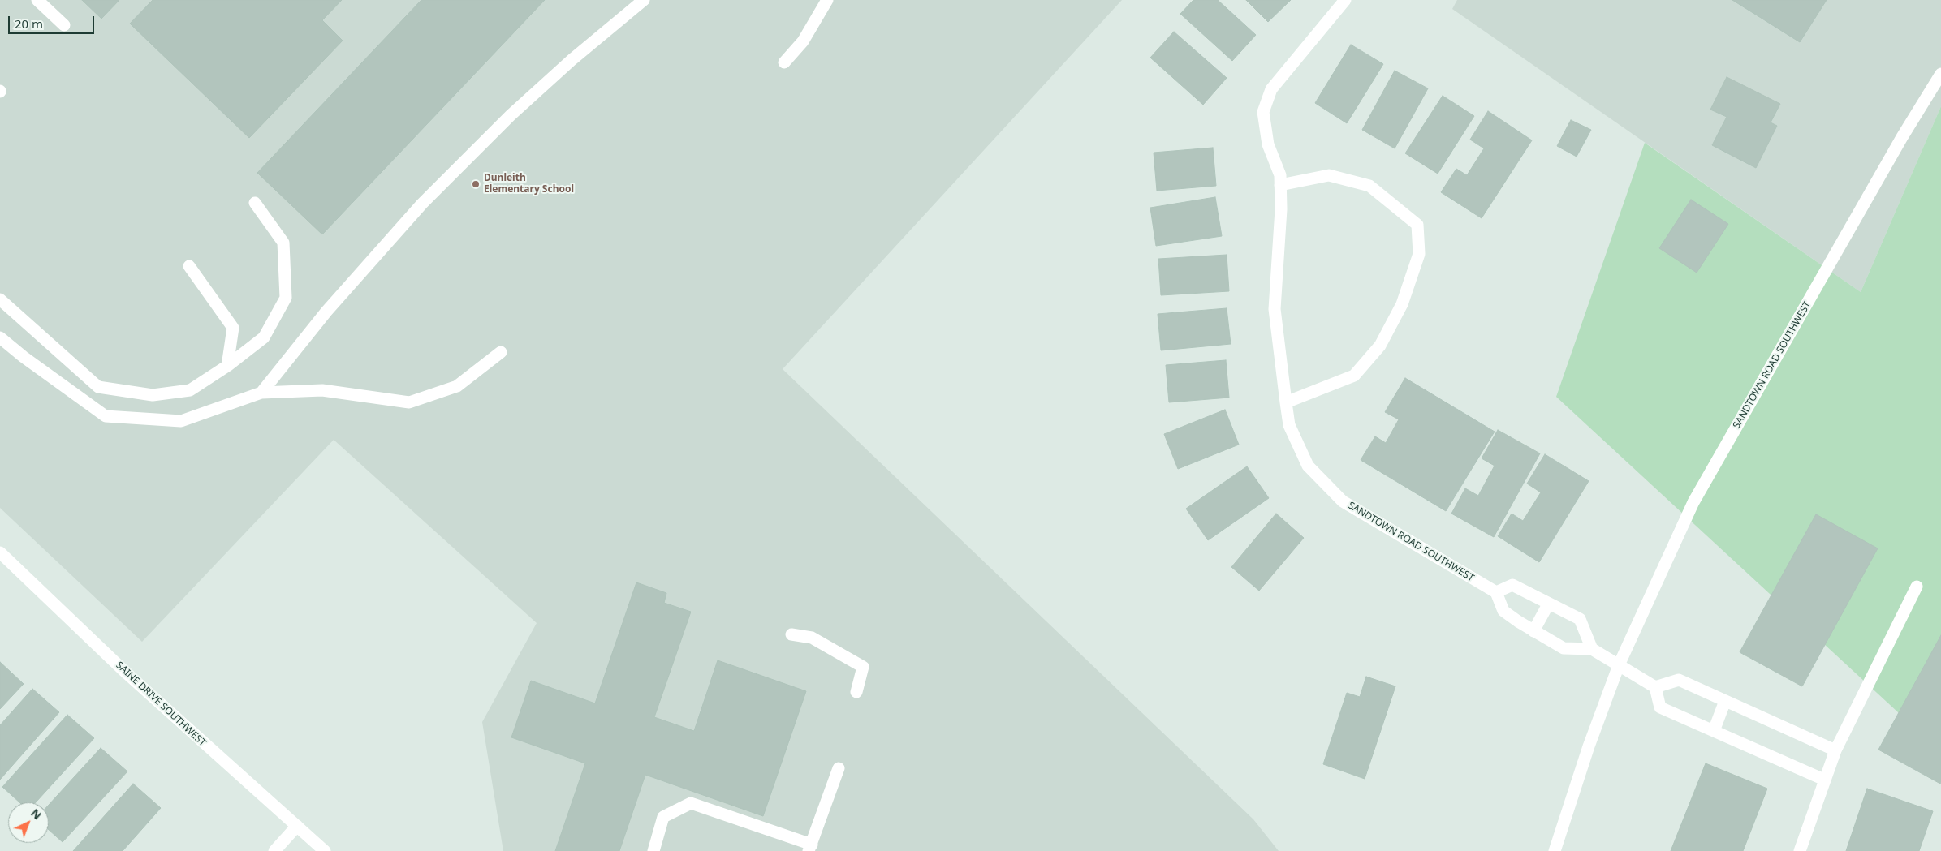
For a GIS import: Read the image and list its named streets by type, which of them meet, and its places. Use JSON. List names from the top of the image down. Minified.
{"streets":{"street":["SANDTOWN ROAD SOUTHWEST","SAINE DRIVE SOUTHWEST"]},"places":["Dunleith Elementary School"],"scale_bar":"20 m","north":"top right"}
